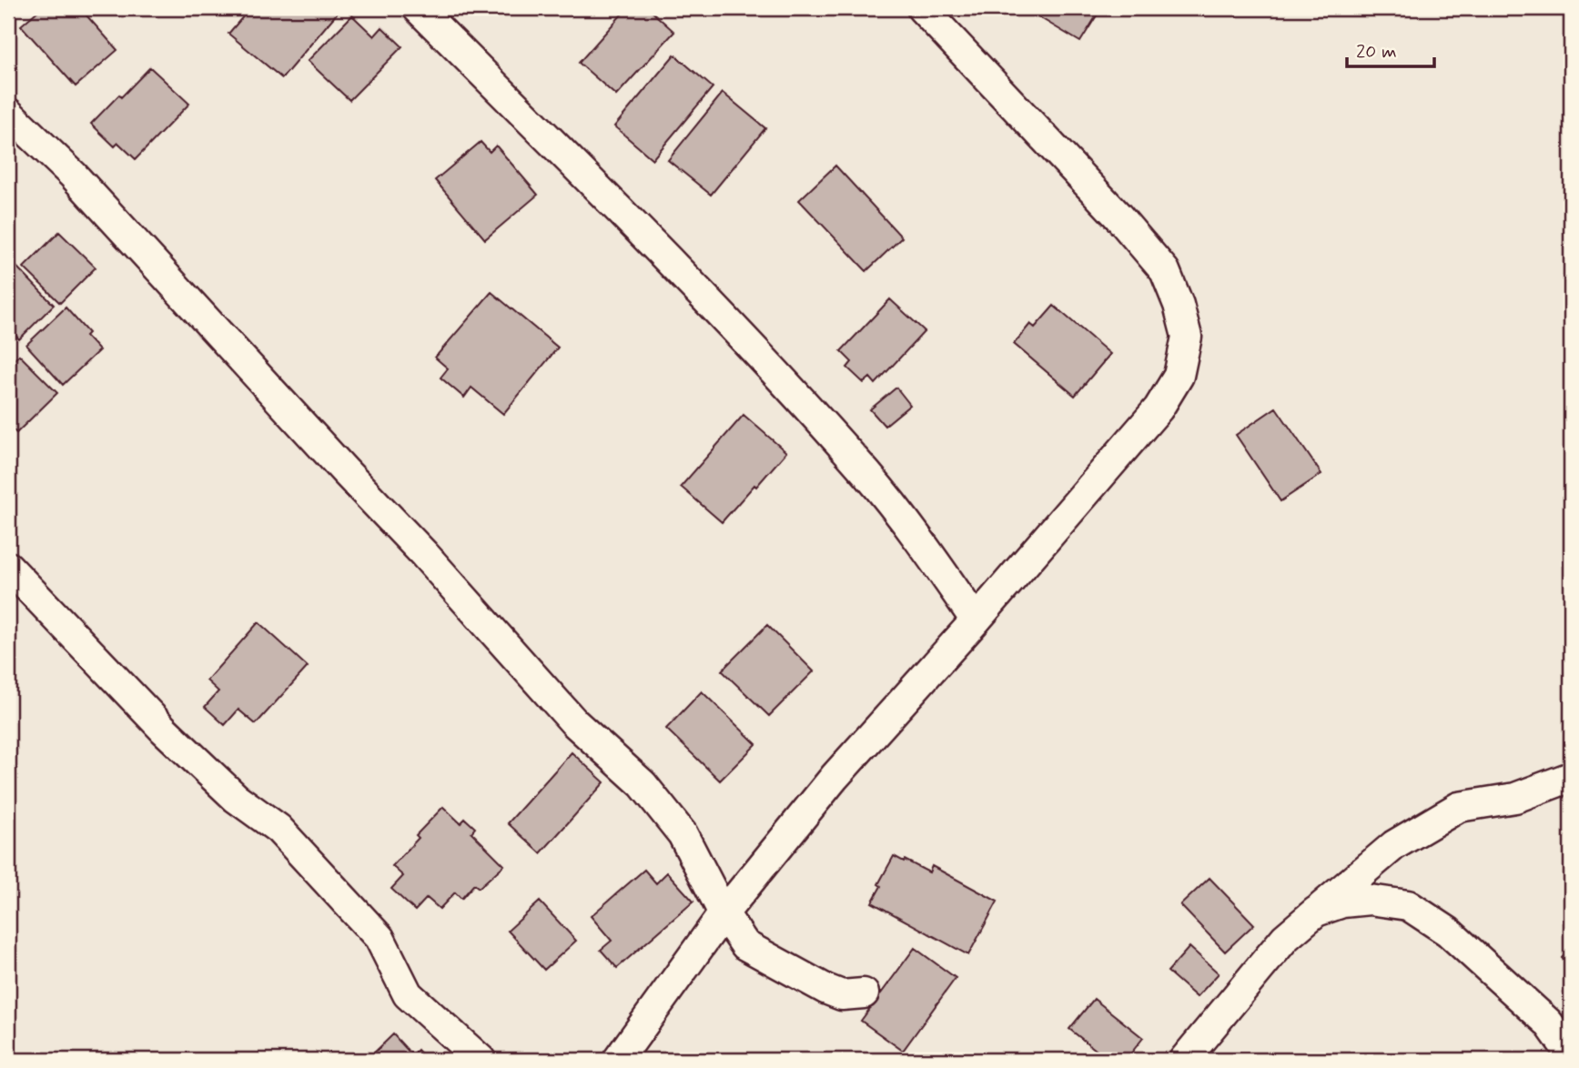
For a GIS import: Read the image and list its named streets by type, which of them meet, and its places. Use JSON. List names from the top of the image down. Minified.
{"scale_bar":"20 m"}
